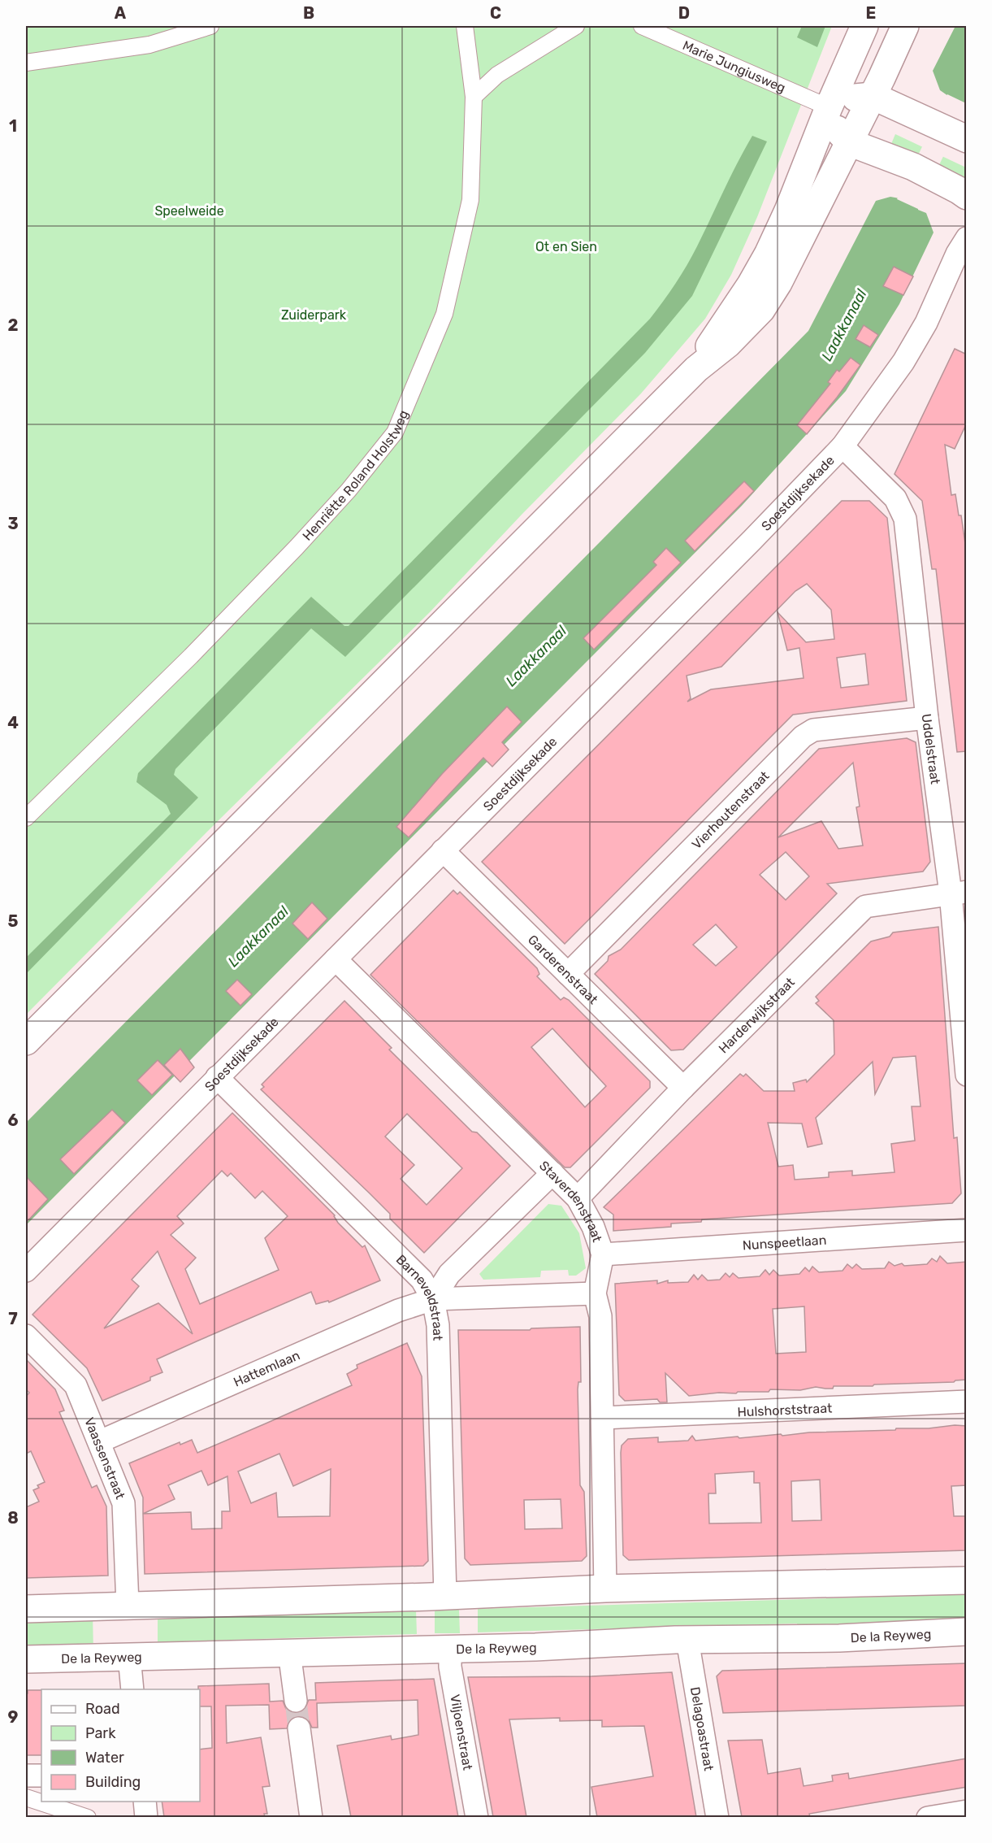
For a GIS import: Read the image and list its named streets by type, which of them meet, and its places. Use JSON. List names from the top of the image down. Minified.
{"streets":{"main road":["De la Reyweg"],"street":["Marie Jungiusweg","Henriëtte Roland Holstweg","Soestdijksekade","Uddelstraat","Vierhoutenstraat","Garderenstraat","Harderwijkstraat","Staverdenstraat","Nunspeetlaan","Barneveldstraat","Hattemlaan","Hulshorststraat","Vaassenstraat","Delagoastraat","Viljoenstraat"]},"crossings":[["Soestdijksekade","Uddelstraat"],["Soestdijksekade","Garderenstraat"],["Soestdijksekade","Staverdenstraat"],["Soestdijksekade","Barneveldstraat"],["Uddelstraat","Vierhoutenstraat"],["Uddelstraat","Harderwijkstraat"],["Vierhoutenstraat","Garderenstraat"],["Garderenstraat","Harderwijkstraat"],["Harderwijkstraat","Staverdenstraat"],["Staverdenstraat","Nunspeetlaan"],["Staverdenstraat","Hattemlaan"],["Staverdenstraat","Hulshorststraat"],["Barneveldstraat","Hattemlaan"],["Hattemlaan","Vaassenstraat"],["De la Reyweg","Delagoastraat"],["De la Reyweg","Viljoenstraat"]],"water":["Laakkanaal"],"parks":["Speelweide","Ot en Sien","Zuiderpark"],"legend":["Road","Park","Water","Building"],"grid":{"columns":["A","B","C","D","E"],"rows":["1","2","3","4","5","6","7","8","9"]}}
